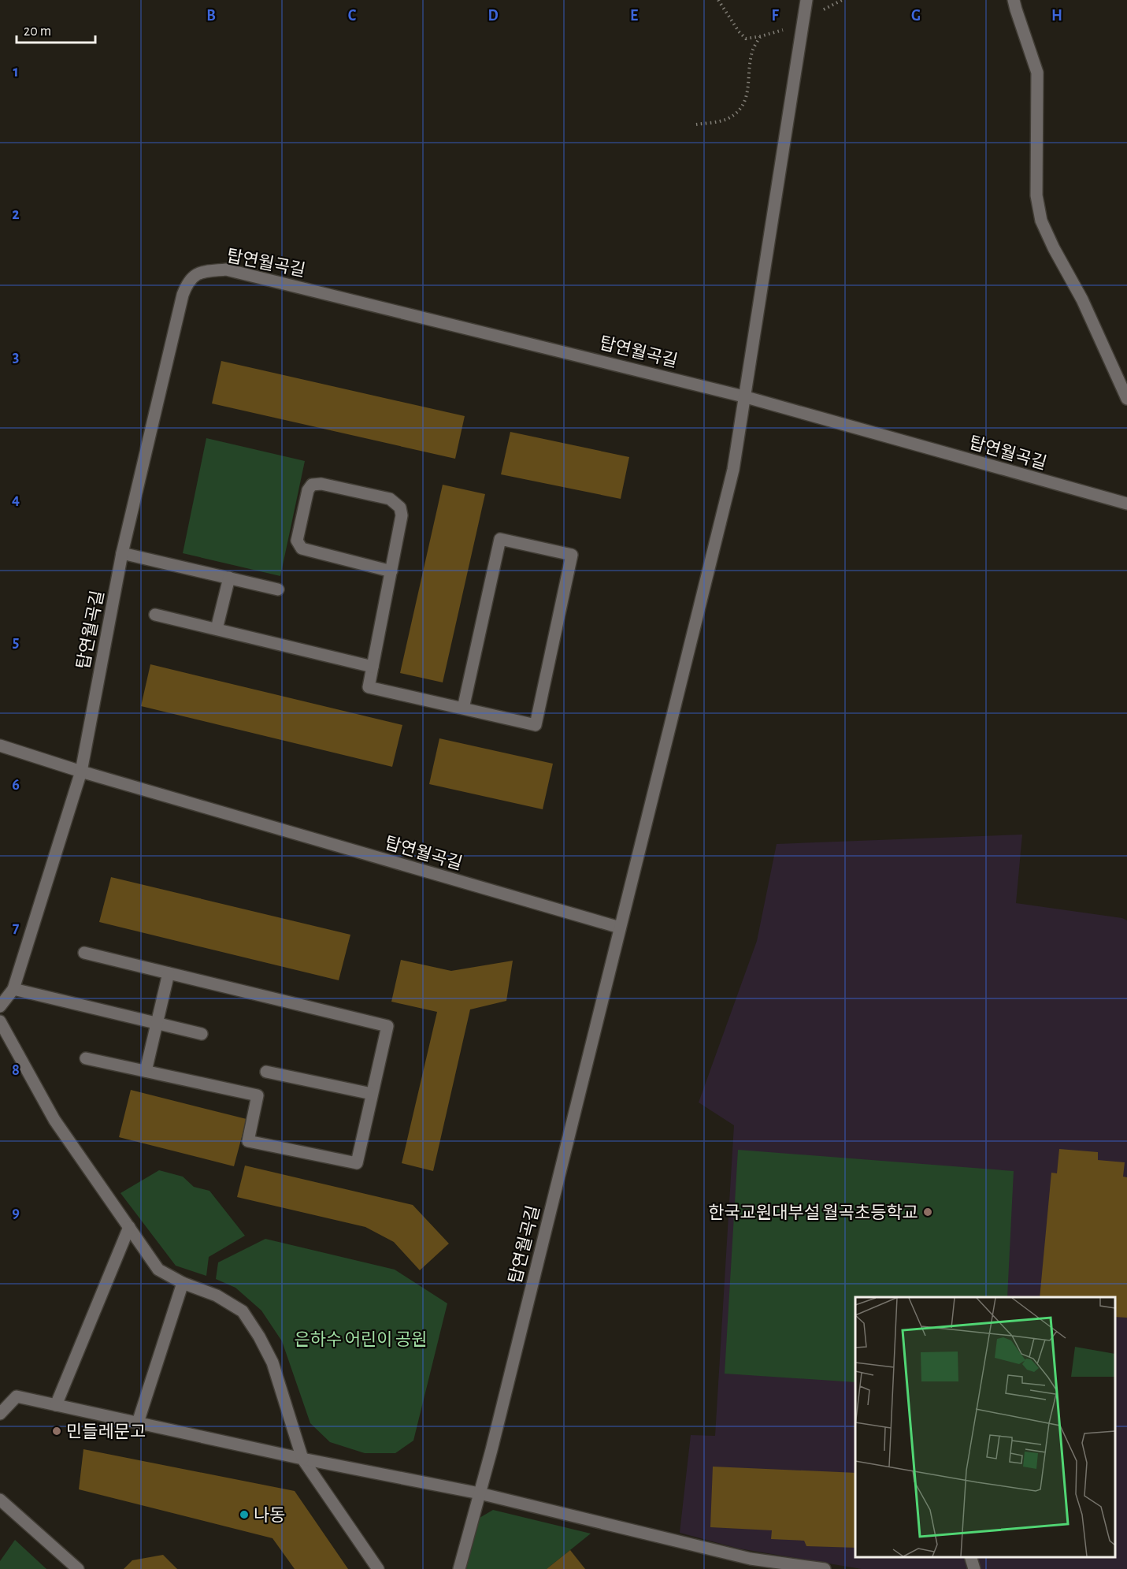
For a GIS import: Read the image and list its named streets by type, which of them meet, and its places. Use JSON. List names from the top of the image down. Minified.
{"streets":{"street":["탑연월곡길"]},"parks":["은하수 어린이 공원"],"places":["한국교원대부설 월곡초등학교","민들레문고","나동"],"scale_bar":"20 m","grid":{"columns":["B","C","D","E","F","G","H"],"rows":["1","2","3","4","5","6","7","8","9"]}}
